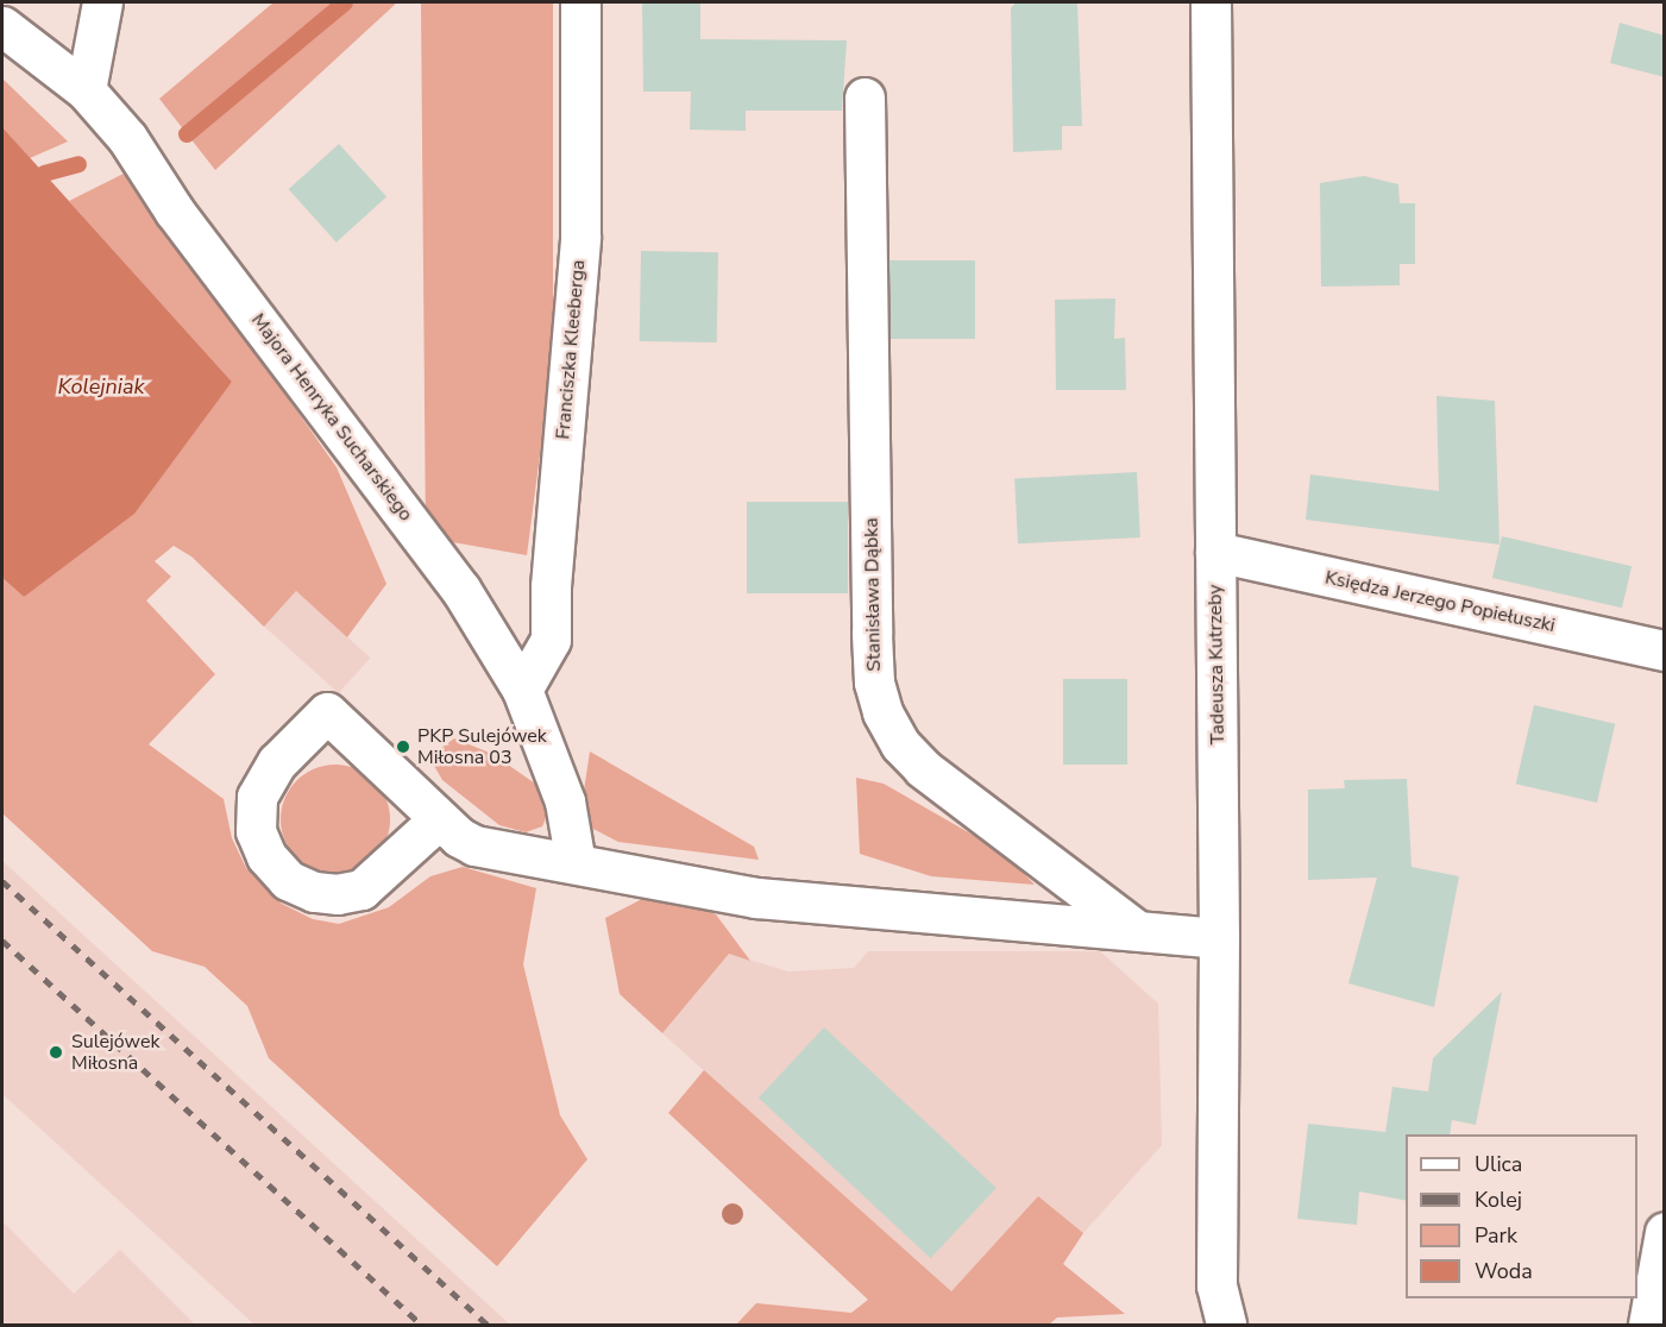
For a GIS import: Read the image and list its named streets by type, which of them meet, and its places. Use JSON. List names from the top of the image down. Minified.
{"streets":{"street":["Franciszka Kleeberga","Majora Henryka Sucharskiego","Stanisława Dąbka","Księdza Jerzego Popiełuszki","Tadeusza Kutrzeby"]},"crossings":[["Franciszka Kleeberga","Majora Henryka Sucharskiego"],["Księdza Jerzego Popiełuszki","Tadeusza Kutrzeby"]],"water":["Kolejniak"],"places":["PKP Sulejówek Miłosna 03","Sulejówek Miłosna"],"legend":["Ulica","Kolej","Park","Woda"]}
